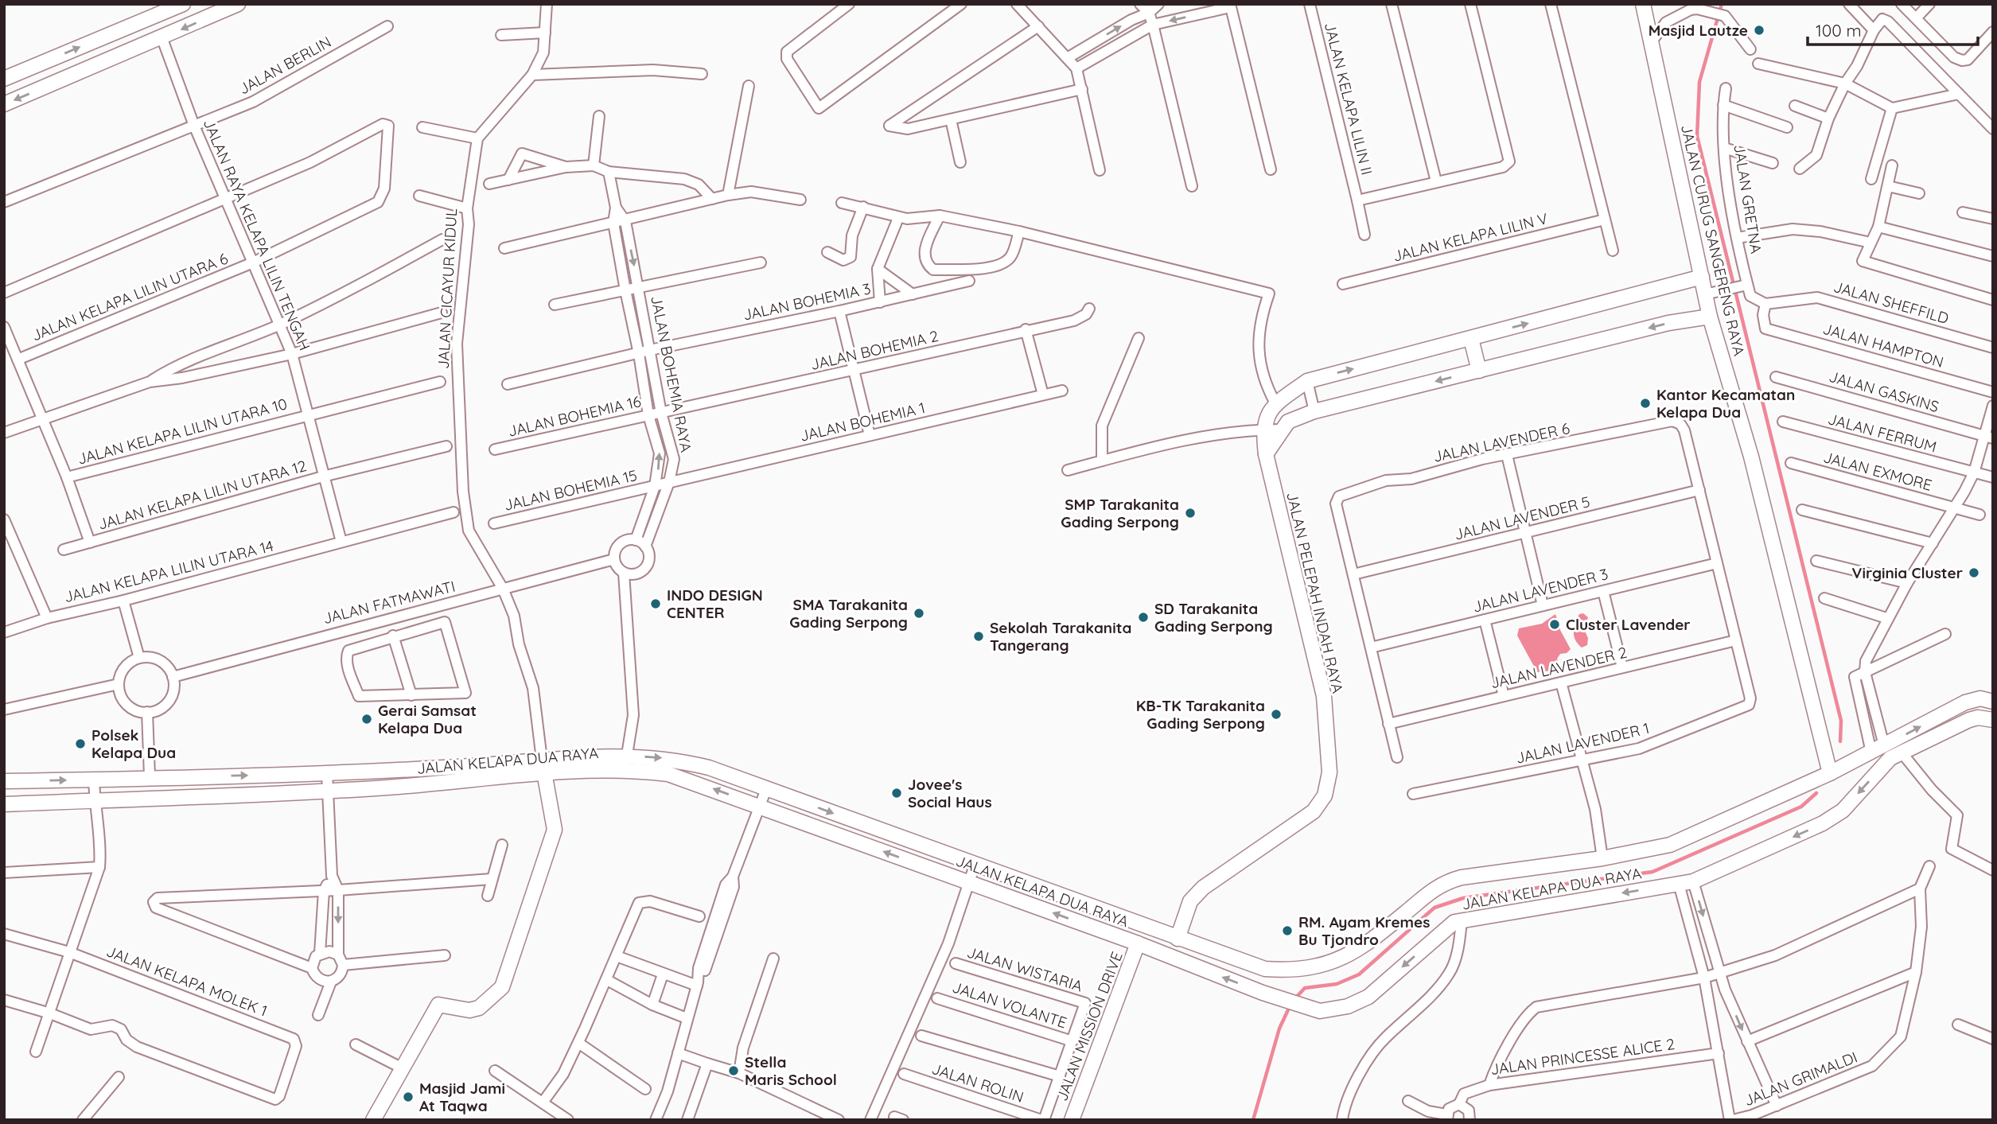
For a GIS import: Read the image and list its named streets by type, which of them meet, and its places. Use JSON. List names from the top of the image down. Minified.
{"streets":{"main road":["JALAN CURUG SANGERENG RAYA","JALAN PELEPAH INDAH RAYA","JALAN KELAPA DUA RAYA","JALAN MISSION DRIVE"],"street":["JALAN BERLIN","JALAN KELAPA LILIN II","JALAN GRETNA","JALAN RAYA KELAPA LILIN TENGAH","JALAN KELAPA LILIN V","JALAN CICAYUR KIDUL","JALAN KELAPA LILIN UTARA 6","JALAN BOHEMIA 3","JALAN SHEFFILD","JALAN HAMPTON","JALAN BOHEMIA 2","JALAN BOHEMIA RAYA","JALAN GASKINS","JALAN BOHEMIA 16","JALAN BOHEMIA 1","JALAN KELAPA LILIN UTARA 10","JALAN FERRUM","JALAN LAVENDER 6","JALAN EXMORE","JALAN BOHEMIA 15","JALAN KELAPA LILIN UTARA 12","JALAN LAVENDER 5","JALAN KELAPA LILIN UTARA 14","JALAN LAVENDER 3","JALAN FATMAWATI","JALAN LAVENDER 2","JALAN LAVENDER 1","JALAN WISTARIA","JALAN KELAPA MOLEK 1","JALAN VOLANTE","JALAN PRINCESSE ALICE 2","JALAN GRIMALDI","JALAN ROLIN"]},"crossings":[["JALAN BERLIN","JALAN RAYA KELAPA LILIN TENGAH"],["JALAN RAYA KELAPA LILIN TENGAH","JALAN KELAPA LILIN UTARA 6"],["JALAN RAYA KELAPA LILIN TENGAH","JALAN KELAPA LILIN UTARA 10"],["JALAN RAYA KELAPA LILIN TENGAH","JALAN KELAPA LILIN UTARA 12"],["JALAN RAYA KELAPA LILIN TENGAH","JALAN KELAPA LILIN UTARA 14"],["JALAN CURUG SANGERENG RAYA","JALAN KELAPA DUA RAYA"],["JALAN CICAYUR KIDUL","JALAN FATMAWATI"],["JALAN CICAYUR KIDUL","JALAN KELAPA DUA RAYA"],["JALAN KELAPA LILIN UTARA 6","JALAN KELAPA LILIN UTARA 12"],["JALAN BOHEMIA 3","JALAN BOHEMIA RAYA"],["JALAN SHEFFILD","JALAN HAMPTON"],["JALAN BOHEMIA 2","JALAN BOHEMIA RAYA"],["JALAN BOHEMIA 2","JALAN BOHEMIA 16"],["JALAN BOHEMIA RAYA","JALAN BOHEMIA 16"],["JALAN BOHEMIA RAYA","JALAN BOHEMIA 1"],["JALAN BOHEMIA RAYA","JALAN BOHEMIA 15"],["JALAN BOHEMIA RAYA","JALAN FATMAWATI"],["JALAN BOHEMIA 1","JALAN BOHEMIA 15"],["JALAN KELAPA LILIN UTARA 10","JALAN KELAPA LILIN UTARA 12"],["JALAN LAVENDER 6","JALAN LAVENDER 5"],["JALAN PELEPAH INDAH RAYA","JALAN KELAPA DUA RAYA"],["JALAN LAVENDER 2","JALAN LAVENDER 1"],["JALAN KELAPA DUA RAYA","JALAN MISSION DRIVE"],["JALAN WISTARIA","JALAN VOLANTE"]],"places":["Masjid Lautze","Kantor Kecamatan Kelapa Dua","SMP Tarakanita Gading Serpong","Virginia Cluster","INDO DESIGN CENTER","SMA Tarakanita Gading Serpong","SD Tarakanita Gading Serpong","Cluster Lavender","Sekolah Tarakanita Tangerang","KB-TK Tarakanita Gading Serpong","Gerai Samsat Kelapa Dua","Polsek Kelapa Dua","Jovee's Social Haus","RM. Ayam Kremes Bu Tjondro","Stella Maris School","Masjid Jami At Taqwa"],"scale_bar":"100 m"}
